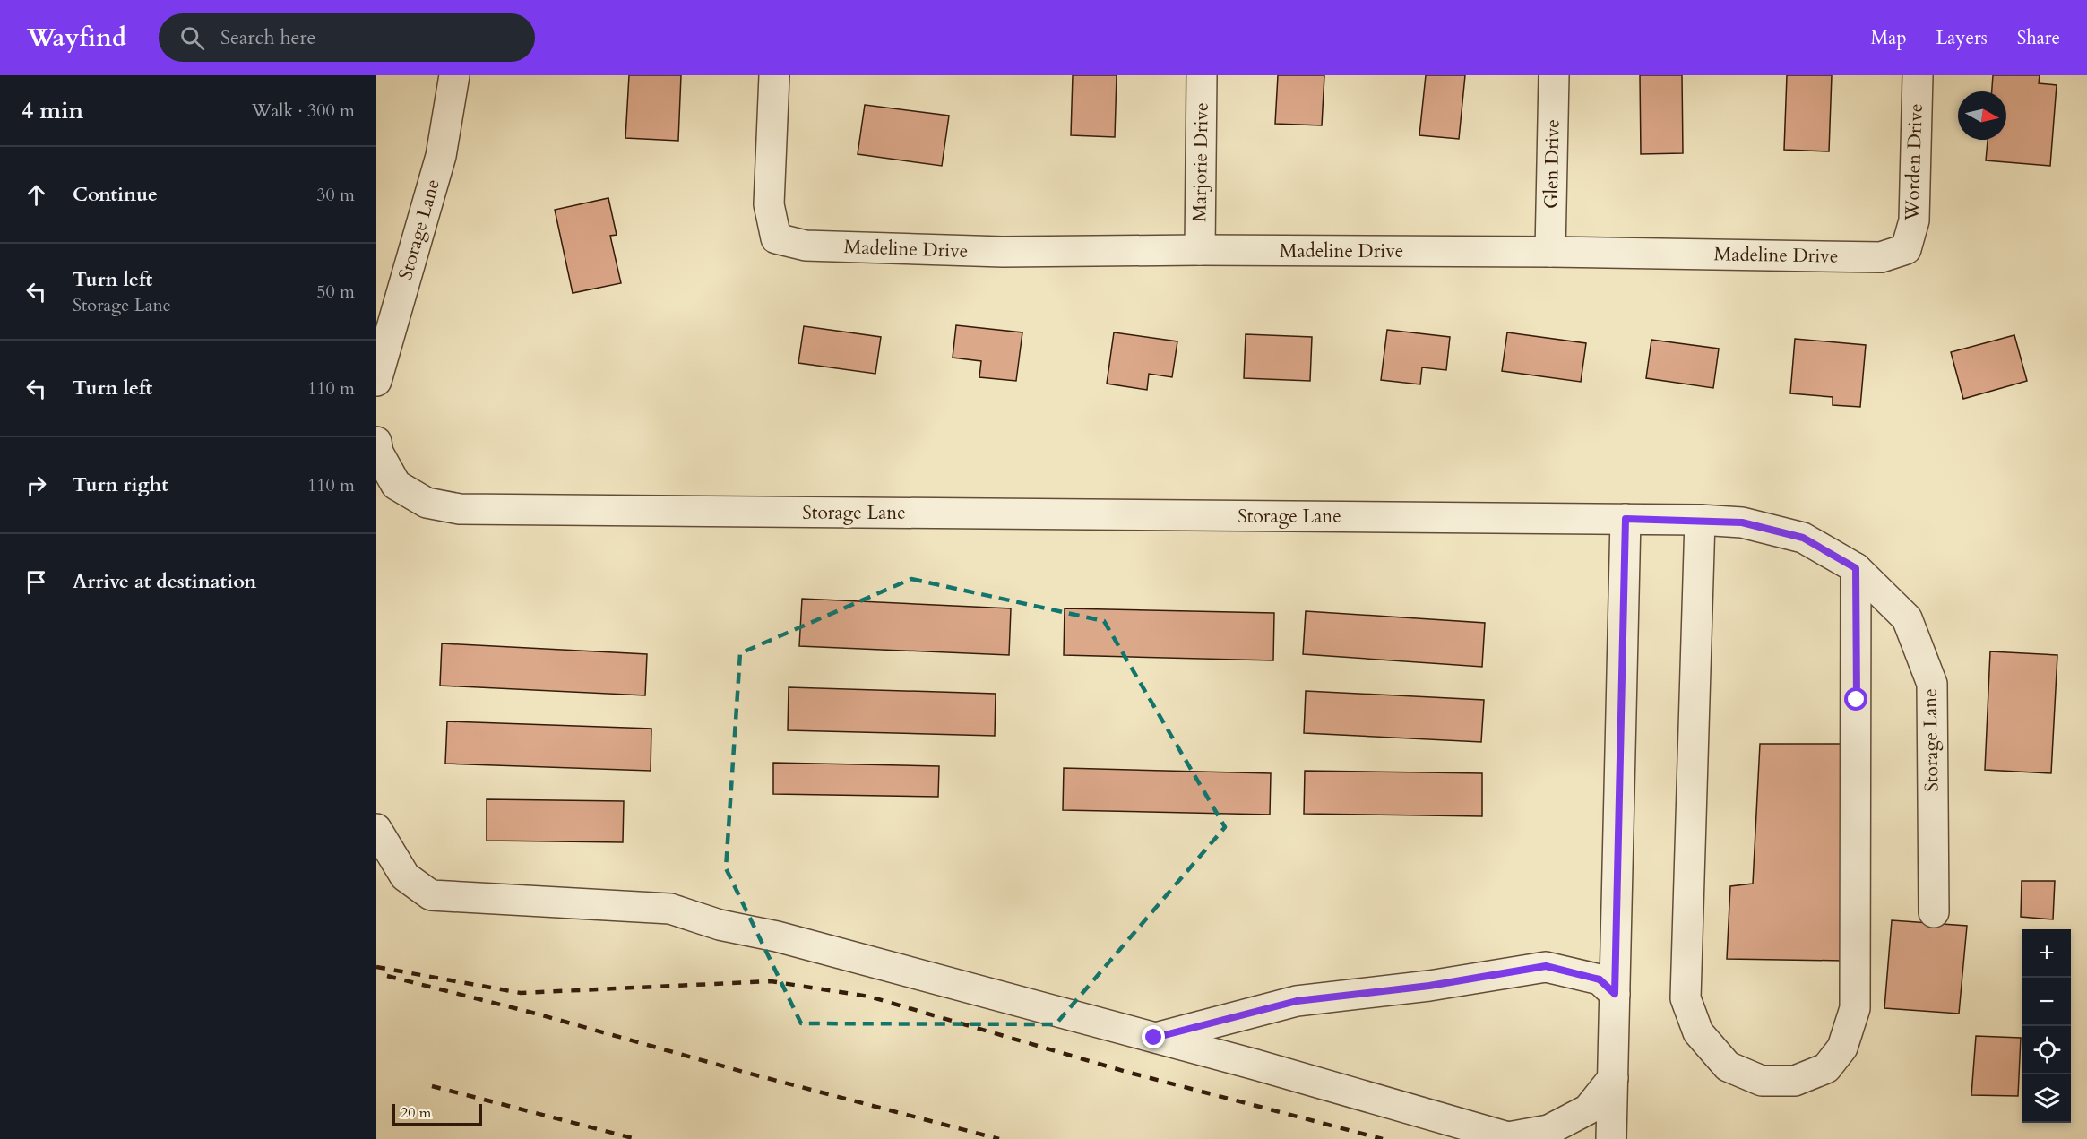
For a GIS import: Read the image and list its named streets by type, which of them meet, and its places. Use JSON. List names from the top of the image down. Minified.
{"streets":{"street":["Marjorie Drive","Worden Drive","Glen Drive","Storage Lane","Madeline Drive"]},"crossings":[["Marjorie Drive","Madeline Drive"],["Worden Drive","Madeline Drive"],["Glen Drive","Madeline Drive"]],"scale_bar":"20 m","north":"right","page":{"header":"Wayfind","search":"Search here","nav":["Map","Layers","Share"],"heading":["4 min","Walk · 300 m"],"list":[["Continue","30 m"],["Turn left","Storage Lane","50 m"],["Turn left","110 m"],["Turn right","110 m"],"Arrive at destination"],"map_buttons":["+","−"],"scale":"20 m"}}
